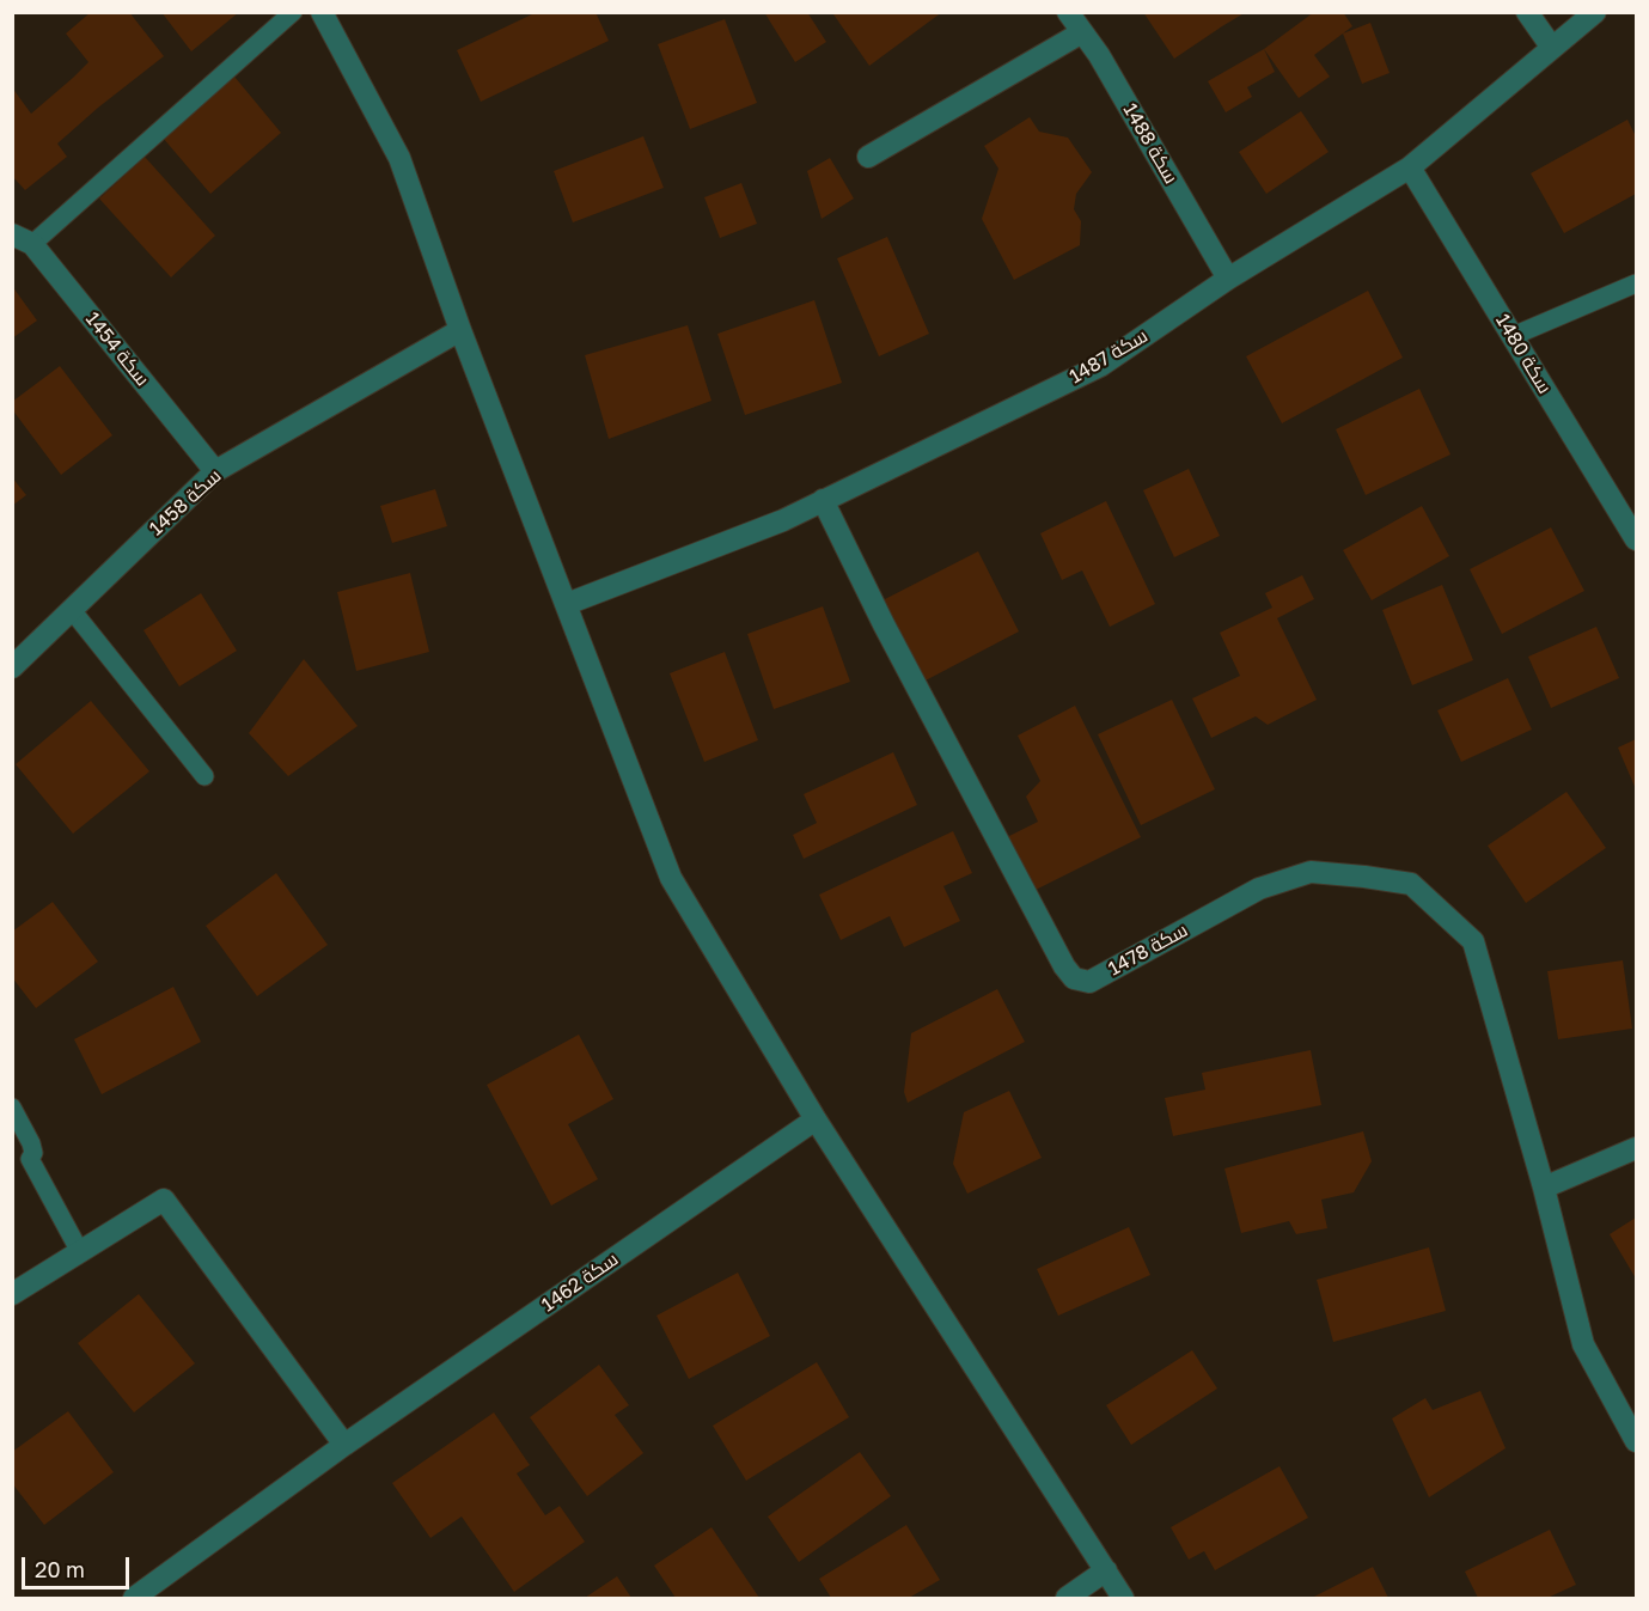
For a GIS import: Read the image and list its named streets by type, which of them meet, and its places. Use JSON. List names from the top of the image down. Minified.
{"streets":{"street":["سكة 1488","سكة 1454","سكة 1480","سكة 1487","سكة 1458","سكة 1478","سكة 1462"]},"crossings":[["سكة 1488","سكة 1487"],["سكة 1454","سكة 1458"],["سكة 1480","سكة 1487"],["سكة 1487","سكة 1478"]],"scale_bar":"20 m"}
